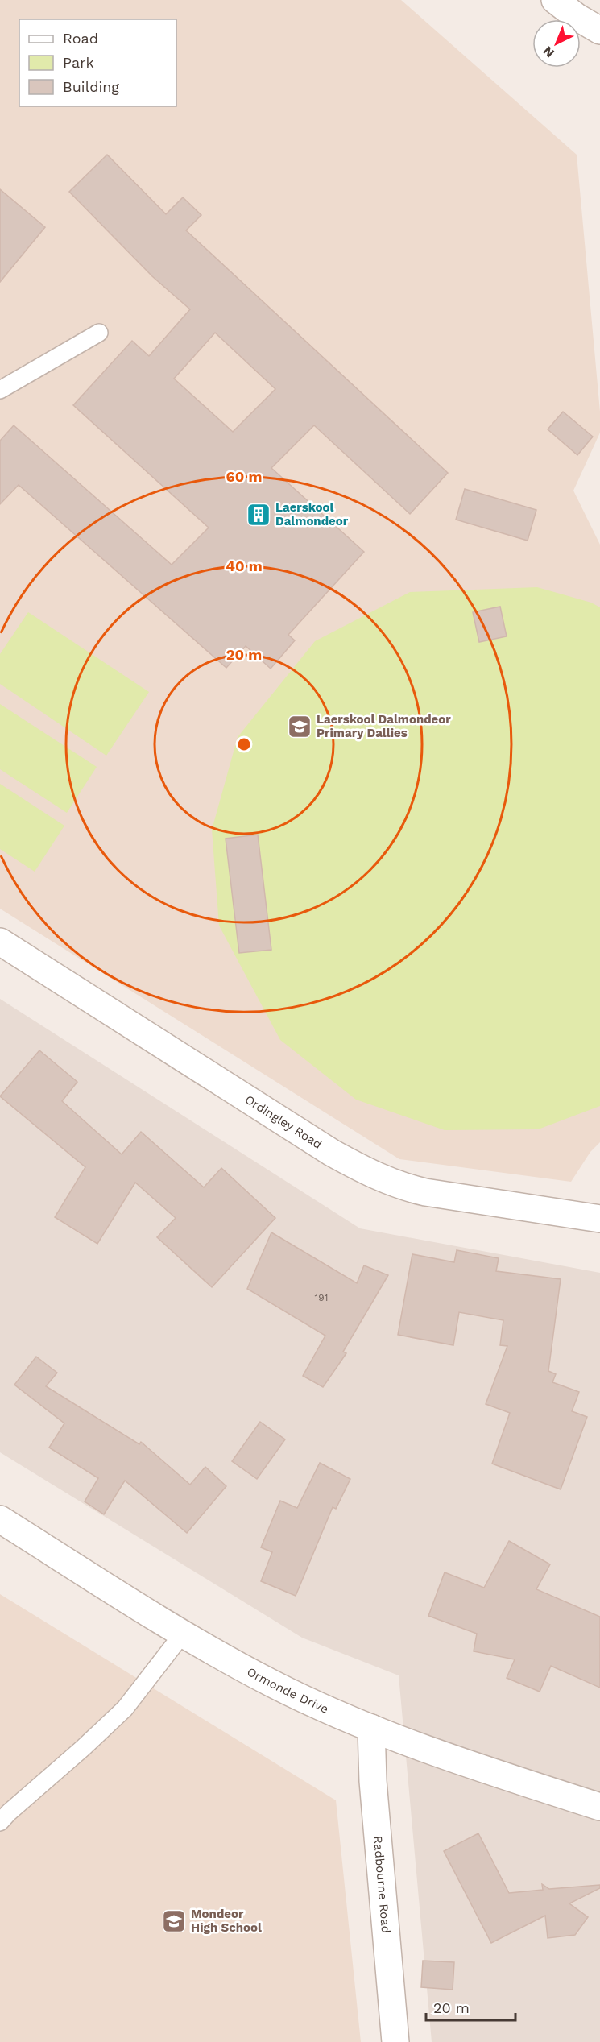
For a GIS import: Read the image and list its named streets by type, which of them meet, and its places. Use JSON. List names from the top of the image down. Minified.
{"streets":{"street":["Ordingley Road","Ormonde Drive","Radbourne Road"]},"crossings":[["Ormonde Drive","Radbourne Road"]],"places":{"building":["Laerskool Dalmondeor"],"school or university":["Laerskool Dalmondeor Primary Dallies","Mondeor High School"]},"house_numbers":["191"],"legend":["Road","Park","Building"],"scale_bar":"20 m","north":"bottom left","rings":["60 m","40 m","20 m"]}
